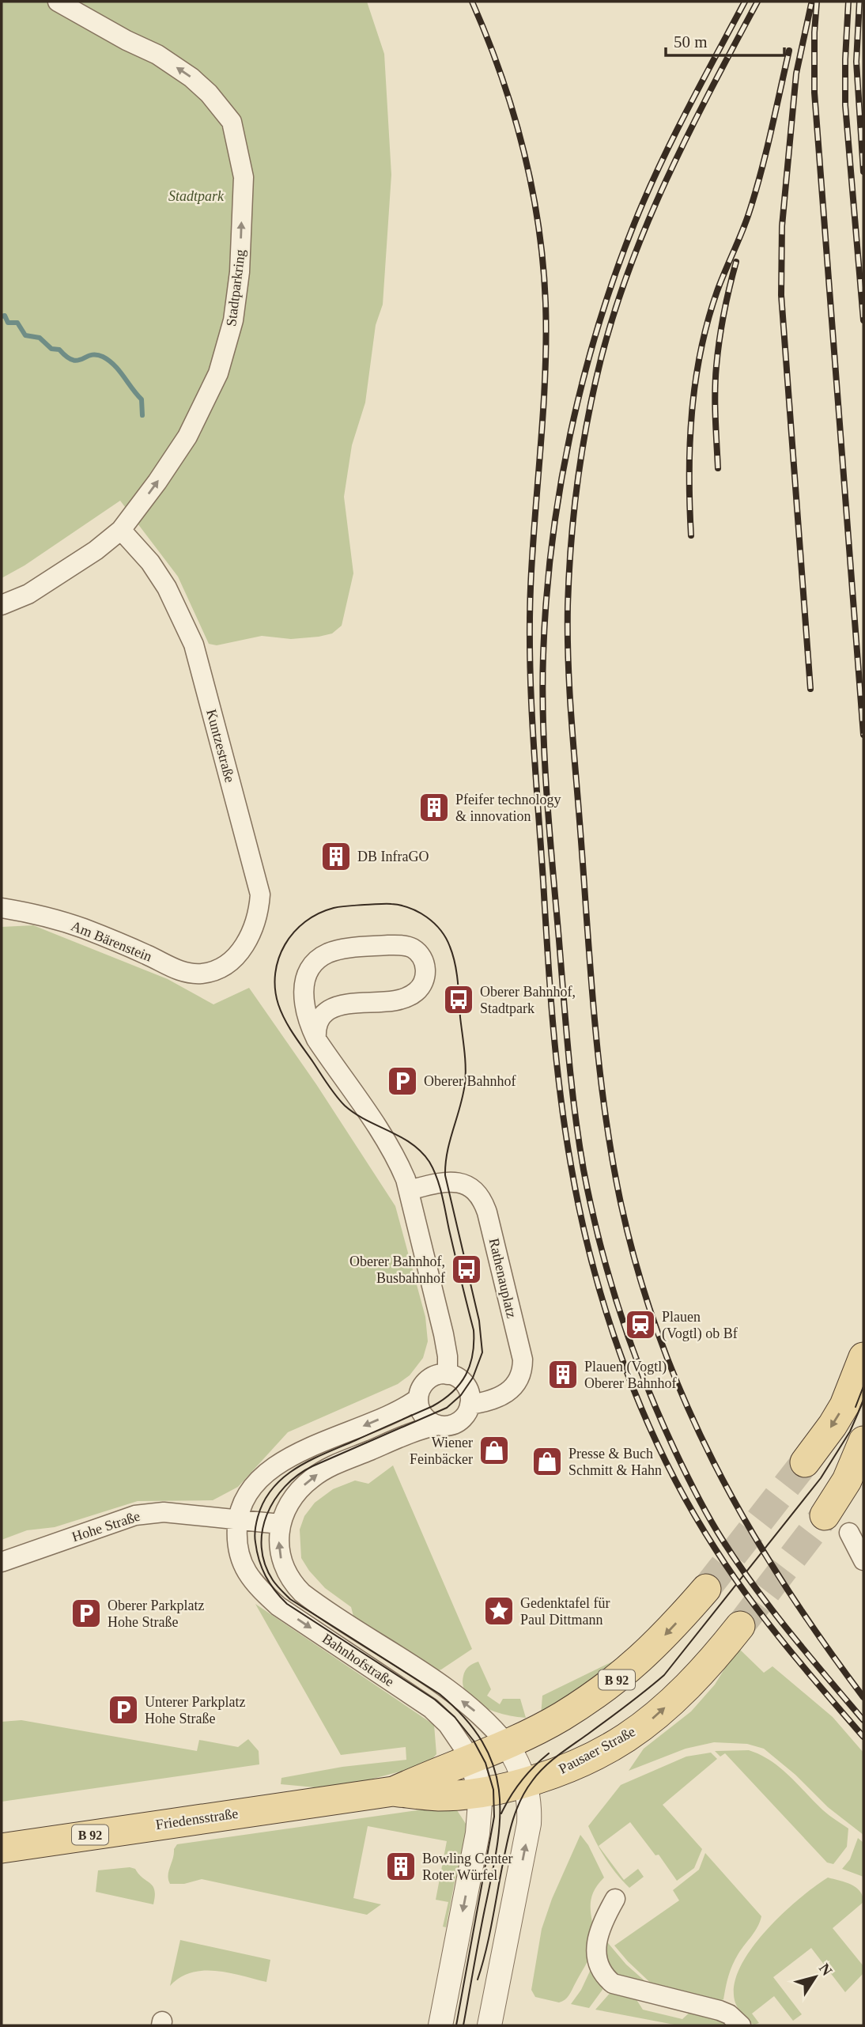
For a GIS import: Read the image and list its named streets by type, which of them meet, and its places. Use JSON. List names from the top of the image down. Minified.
{"streets":{"main road":["B 92","Pausaer Straße","Friedensstraße"],"street":["Stadtparkring","Kuntzestraße","Am Bärenstein","Rathenauplatz","Hohe Straße","Bahnhofstraße"]},"crossings":[["Stadtparkring","Kuntzestraße"],["Kuntzestraße","Am Bärenstein"],["Rathenauplatz","Bahnhofstraße"],["Hohe Straße","Bahnhofstraße"],["Bahnhofstraße","B 92"],["Bahnhofstraße","Pausaer Straße"],["Bahnhofstraße","Friedensstraße"],["B 92","Friedensstraße"],["Pausaer Straße","Friedensstraße"]],"one_way":["Stadtparkring"],"parks":["Stadtpark"],"places":{"building":["Pfeifer technology & innovation","DB InfraGO","Plauen (Vogtl) Oberer Bahnhof","Bowling Center Roter Würfel"],"bus stop":["Oberer Bahnhof, Stadtpark","Oberer Bahnhof, Busbahnhof"],"parking":["Oberer Bahnhof","Oberer Parkplatz Hohe Straße","Unterer Parkplatz Hohe Straße"],"station":["Plauen (Vogtl) ob Bf"],"shop":["Wiener Feinbäcker","Presse & Buch Schmitt & Hahn"],"place":["Gedenktafel für Paul Dittmann"]},"scale_bar":"50 m","north":"top right"}
